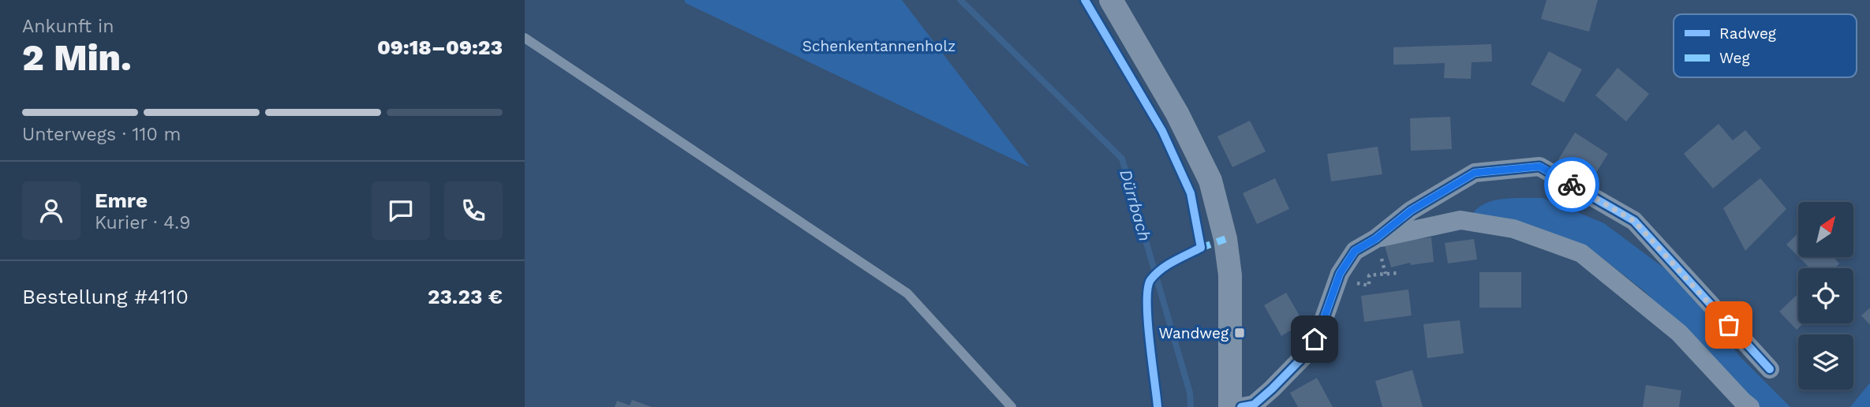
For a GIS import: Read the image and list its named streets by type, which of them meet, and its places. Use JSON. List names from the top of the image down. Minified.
{"water":["Dürrbach"],"parks":["Schenkentannenholz"],"places":{"transit":["Wandweg"]},"legend":["Radweg","Weg"],"north":"top right","page":{"heading":["2 Min.","Ankunft in","09:18–09:23"],"panel":["Emre","Kurier · 4.9","Bestellung #4110","23.23 €"],"bar":"Unterwegs · 110 m"}}
